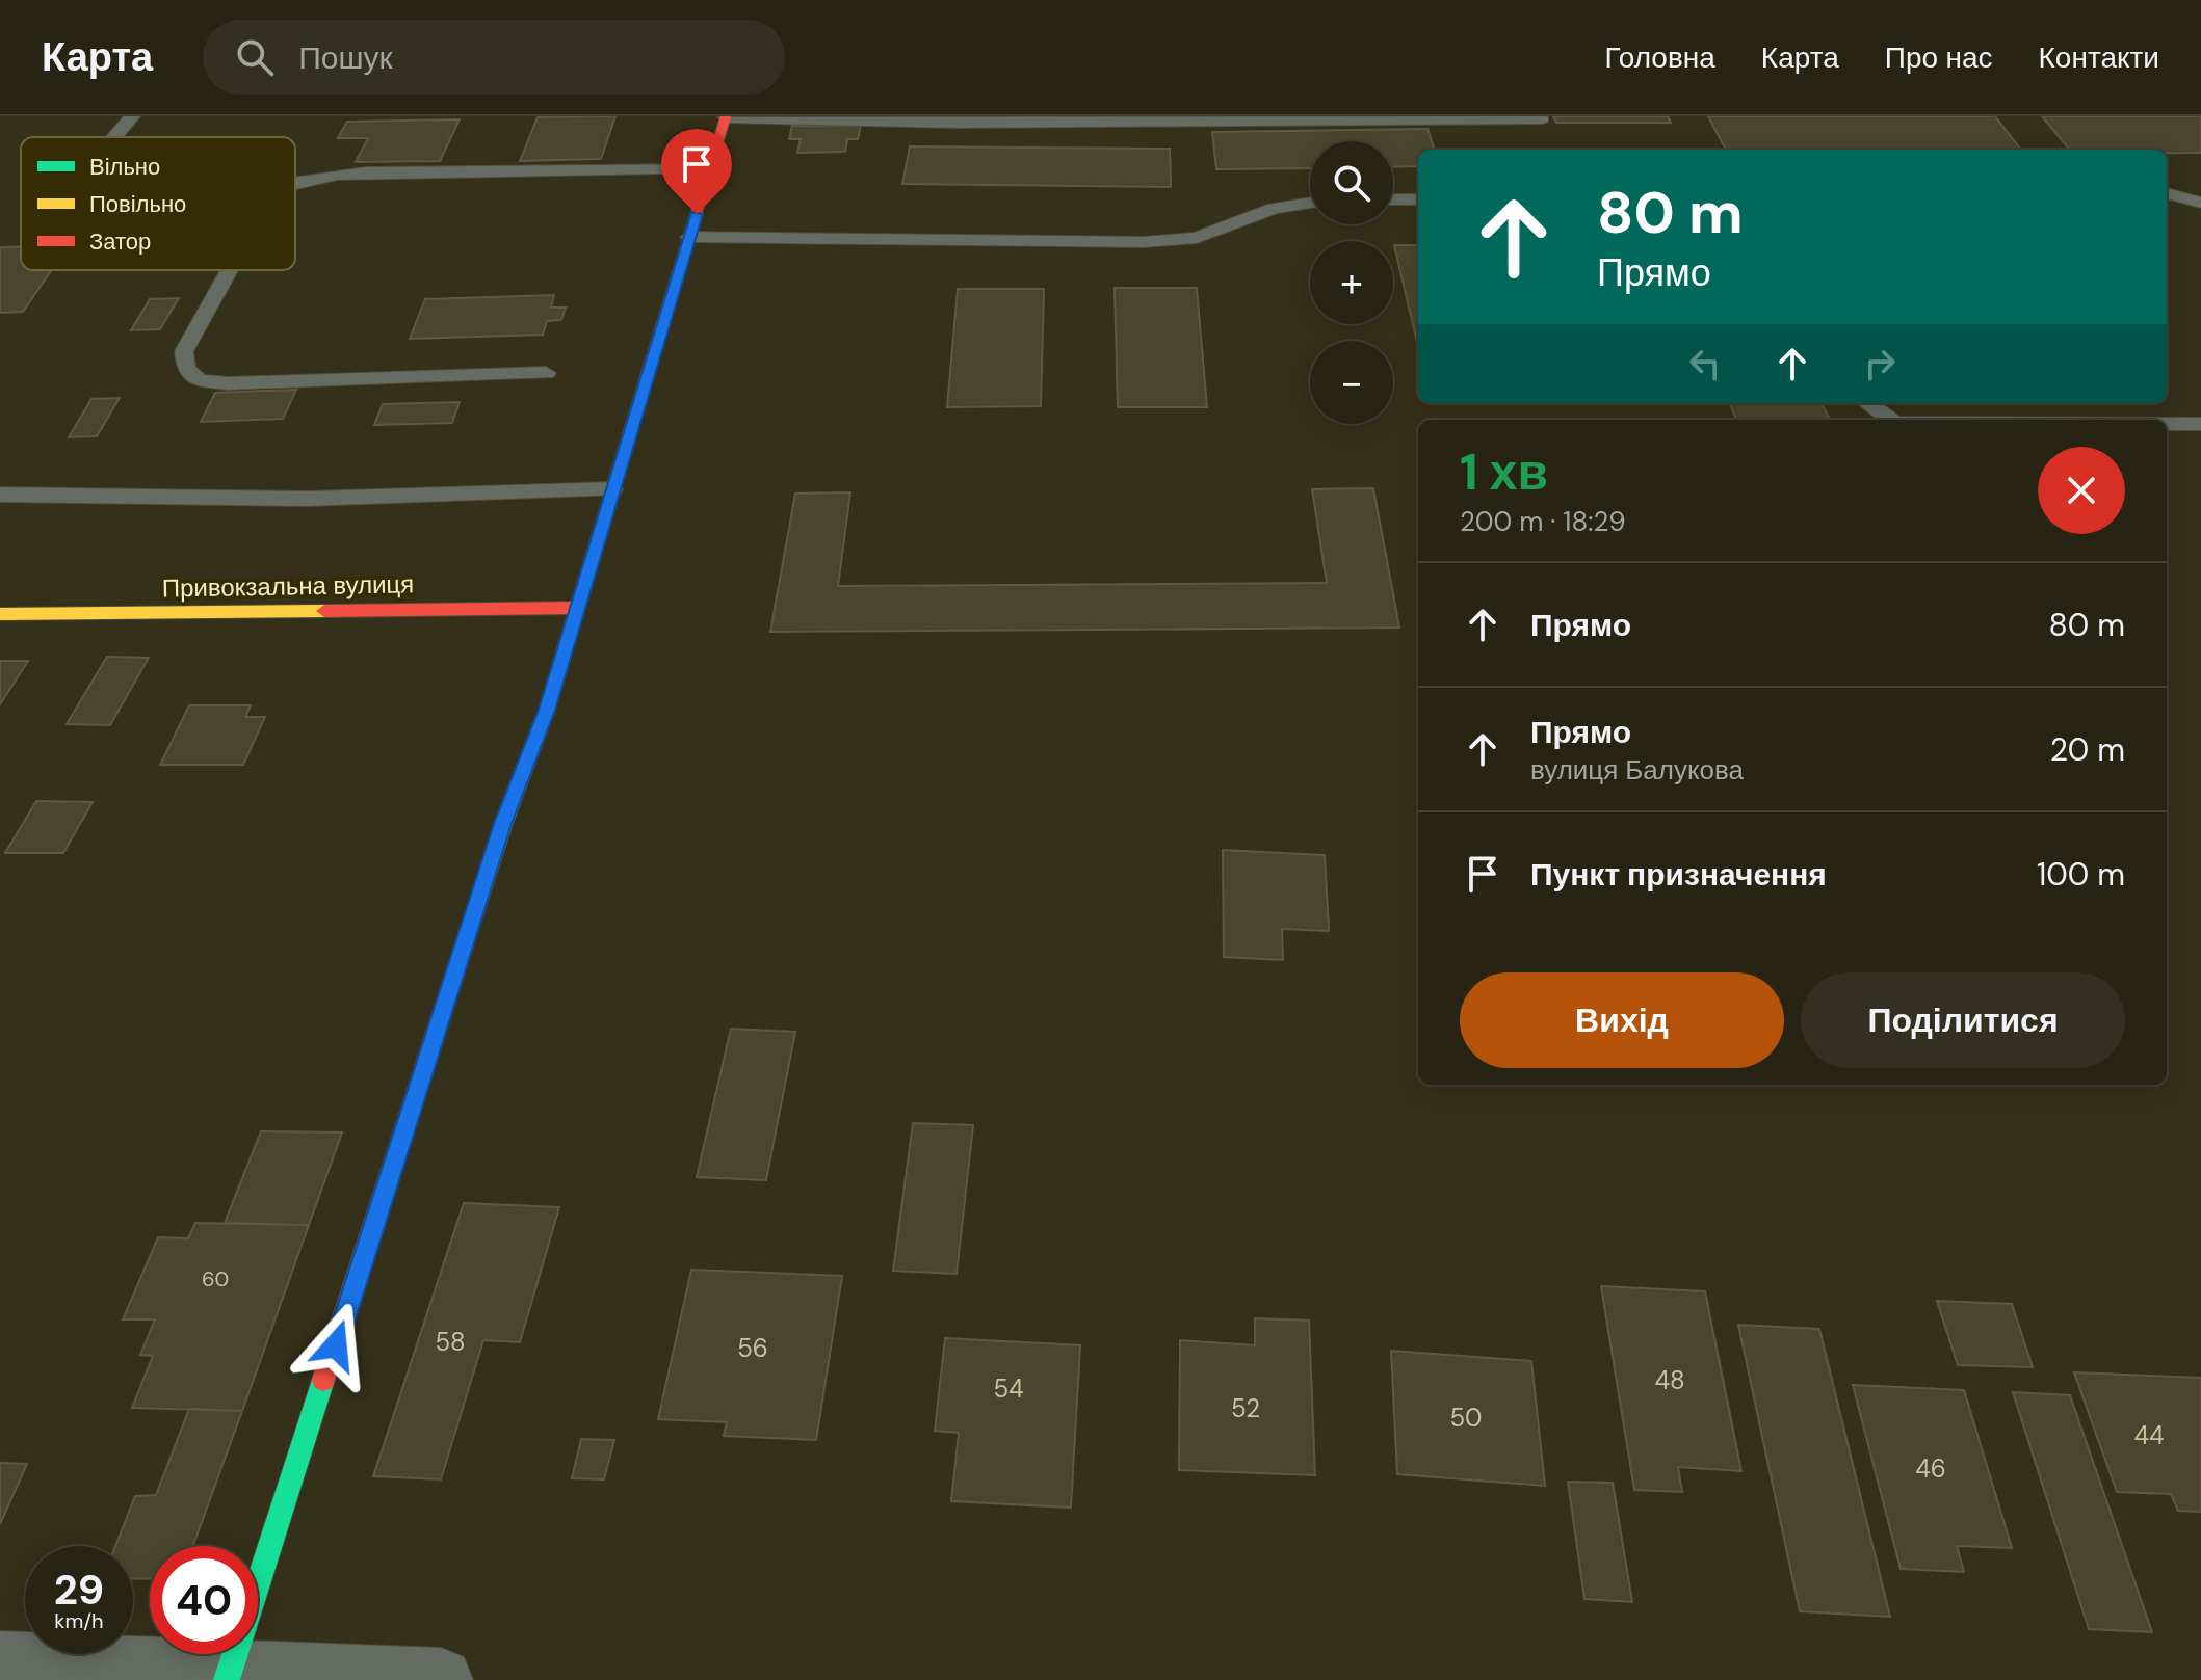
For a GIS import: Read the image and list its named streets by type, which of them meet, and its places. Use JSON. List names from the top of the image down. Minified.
{"streets":{"street":["Привокзальна вулиця"]},"house_numbers":["60","58","56","48","54","52","50","44","46"],"legend":["Вільно","Повільно","Затор"],"page":{"header":"Карта","search":"Пошук","nav":["Головна","Карта","Про нас","Контакти"],"map_buttons":["+","−"],"turn":["80 m","Прямо"],"heading":["1 хв","200 m · 18:29"],"list":[{"name":"Прямо","value":"80 m"},{"name":"Прямо","note":"вулиця Балукова","value":"20 m"},{"name":"Пункт призначення","value":"100 m"}],"buttons":["Вихід","Поділитися"],"speed":"29 km/h","limit":"40"}}
